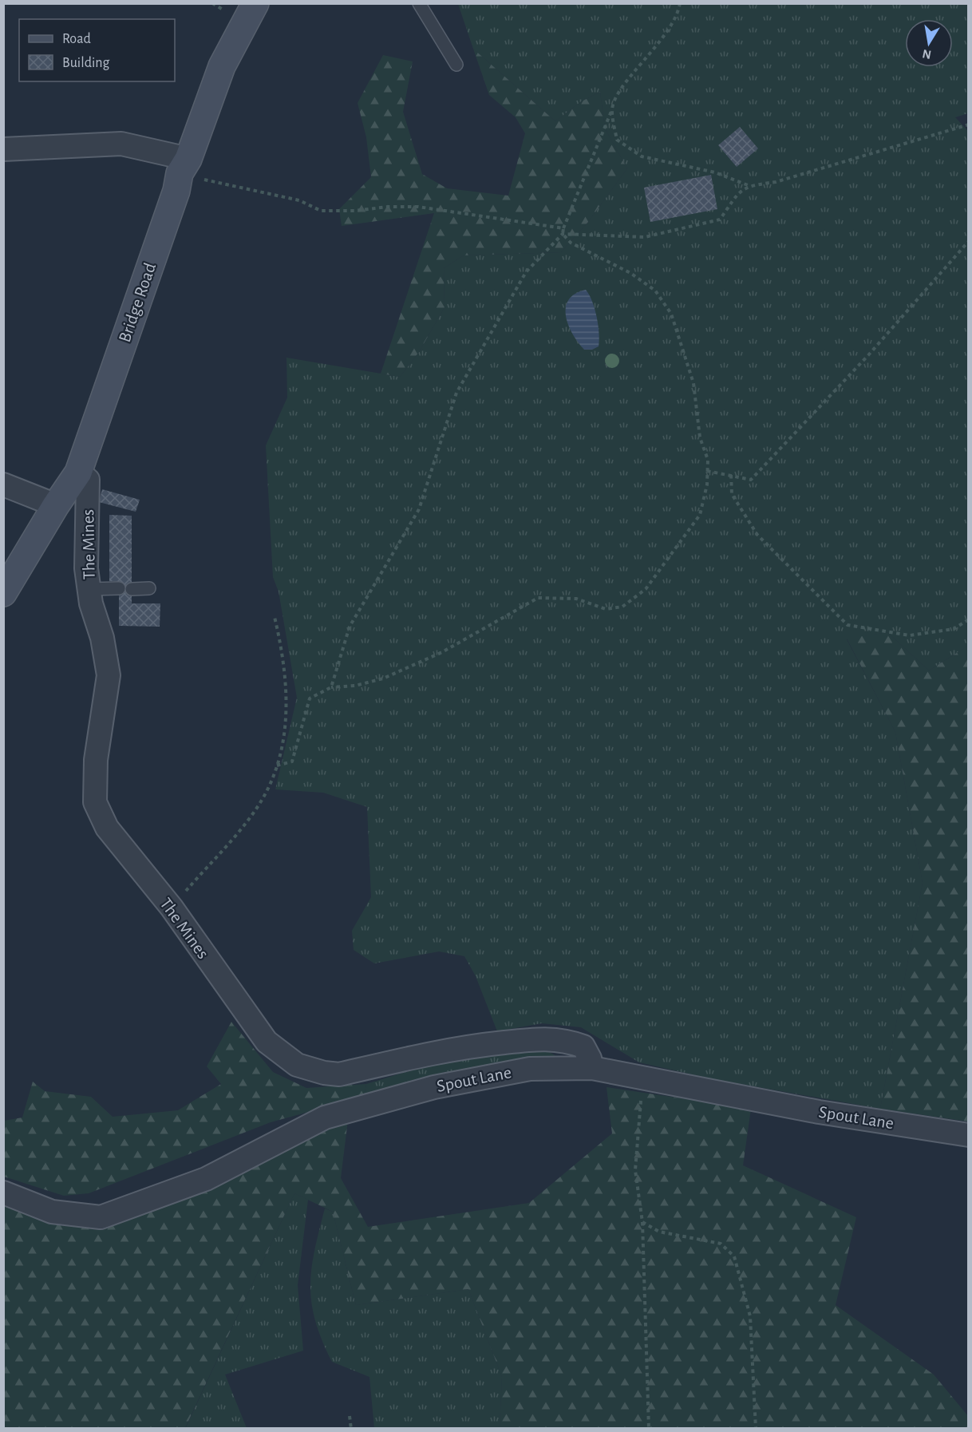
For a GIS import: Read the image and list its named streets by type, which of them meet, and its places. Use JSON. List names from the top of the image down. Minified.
{"streets":{"street":["Bridge Road","The Mines","Spout Lane"]},"crossings":[["Bridge Road","The Mines"],["The Mines","Spout Lane"]],"legend":["Road","Building"],"north":"bottom"}
